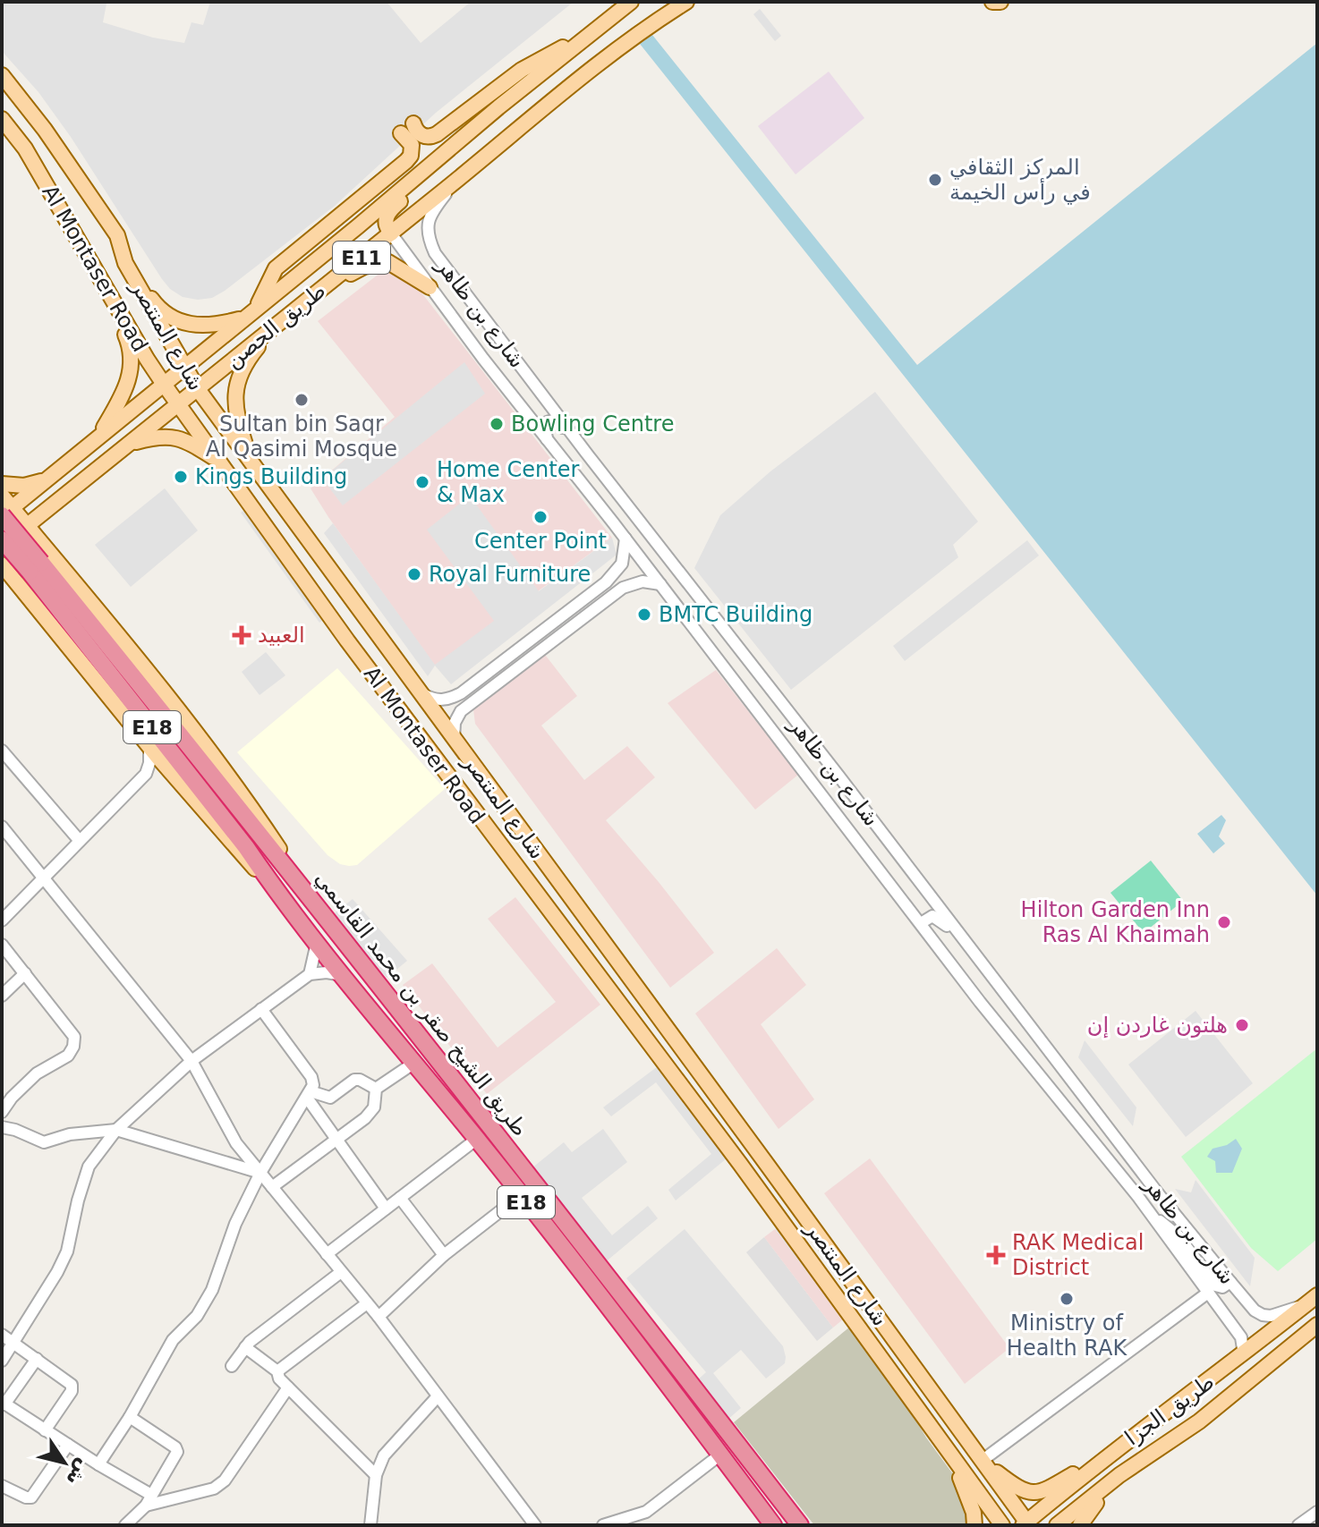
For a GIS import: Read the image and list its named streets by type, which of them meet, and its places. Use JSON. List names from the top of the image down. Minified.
{"streets":{"highway":["E18","طريق الشيخ صقر بن محمد القاسمي"],"main road":["E11","Al Montaser Road","طريق الحصن","شارع المنتصر","طريق الجزا"],"street":["شارع بن ظاهر"]},"crossings":[["Al Montaser Road","طريق الحصن"],["شارع بن ظاهر","طريق الحصن"],["شارع بن ظاهر","طريق الجزا"],["طريق الحصن","شارع المنتصر"],["طريق الحصن","طريق الشيخ صقر بن محمد القاسمي"],["شارع المنتصر","طريق الجزا"]],"places":{"other":["المركز الثقافي في رأس الخيمة","Sultan bin Saqr Al Qasimi Mosque","Bowling Centre","Kings Building","Home Center & Max","Center Point","Royal Furniture","BMTC Building","Hilton Garden Inn Ras Al Khaimah","هلتون غاردن إن","Ministry of Health RAK"],"health":["العبيد","RAK Medical District"]},"north":"bottom right"}
